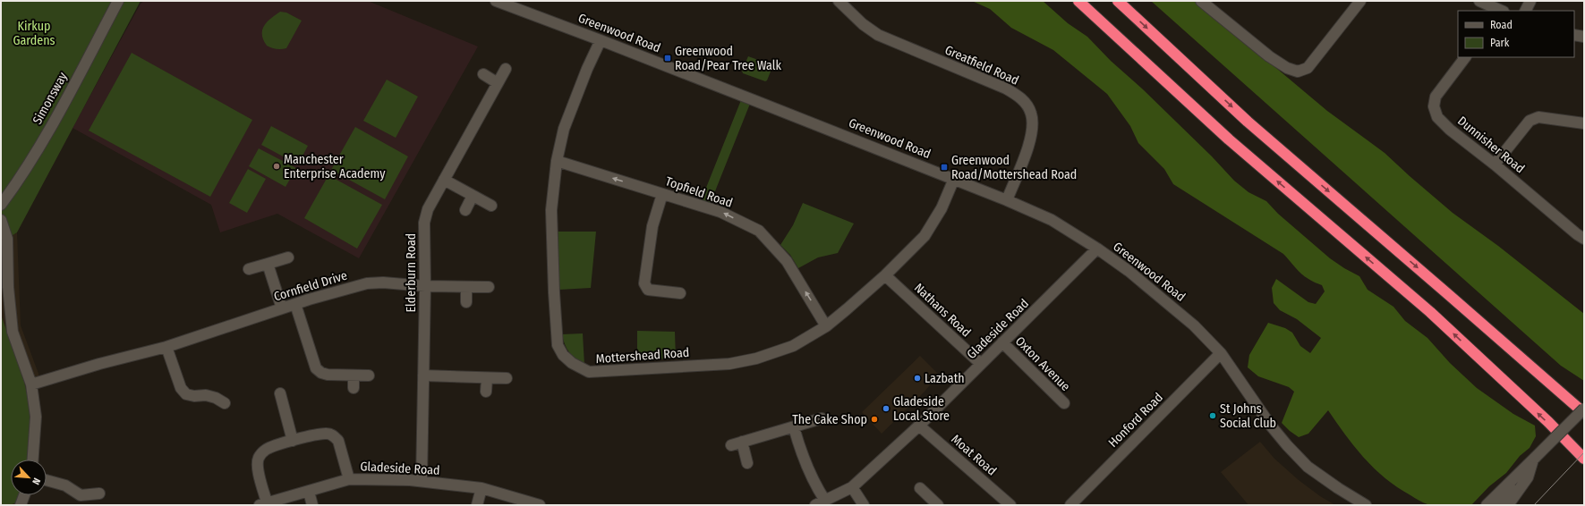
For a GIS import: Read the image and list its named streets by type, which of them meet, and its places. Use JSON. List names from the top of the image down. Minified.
{"streets":{"street":["Greenwood Road","Greatfield Road","Simonsway","Dunnisher Road","Topfield Road","Elderburn Road","Cornfield Drive","Nathans Road","Gladeside Road","Mottershead Road","Oxton Avenue","Honford Road","Moat Road"]},"crossings":[["Greenwood Road","Greatfield Road"],["Greenwood Road","Gladeside Road"],["Greenwood Road","Mottershead Road"],["Greenwood Road","Honford Road"],["Topfield Road","Mottershead Road"],["Elderburn Road","Cornfield Drive"],["Elderburn Road","Gladeside Road"],["Nathans Road","Gladeside Road"],["Nathans Road","Mottershead Road"],["Gladeside Road","Oxton Avenue"],["Gladeside Road","Moat Road"]],"one_way":["Topfield Road"],"parks":["Kirkup Gardens"],"places":{"transit":["Greenwood Road/Pear Tree Walk","Greenwood Road/Mottershead Road"],"other":["Manchester Enterprise Academy","Lazbath","Gladeside Local Store","St Johns Social Club","The Cake Shop"]},"legend":["Road","Park"],"north":"bottom right"}
